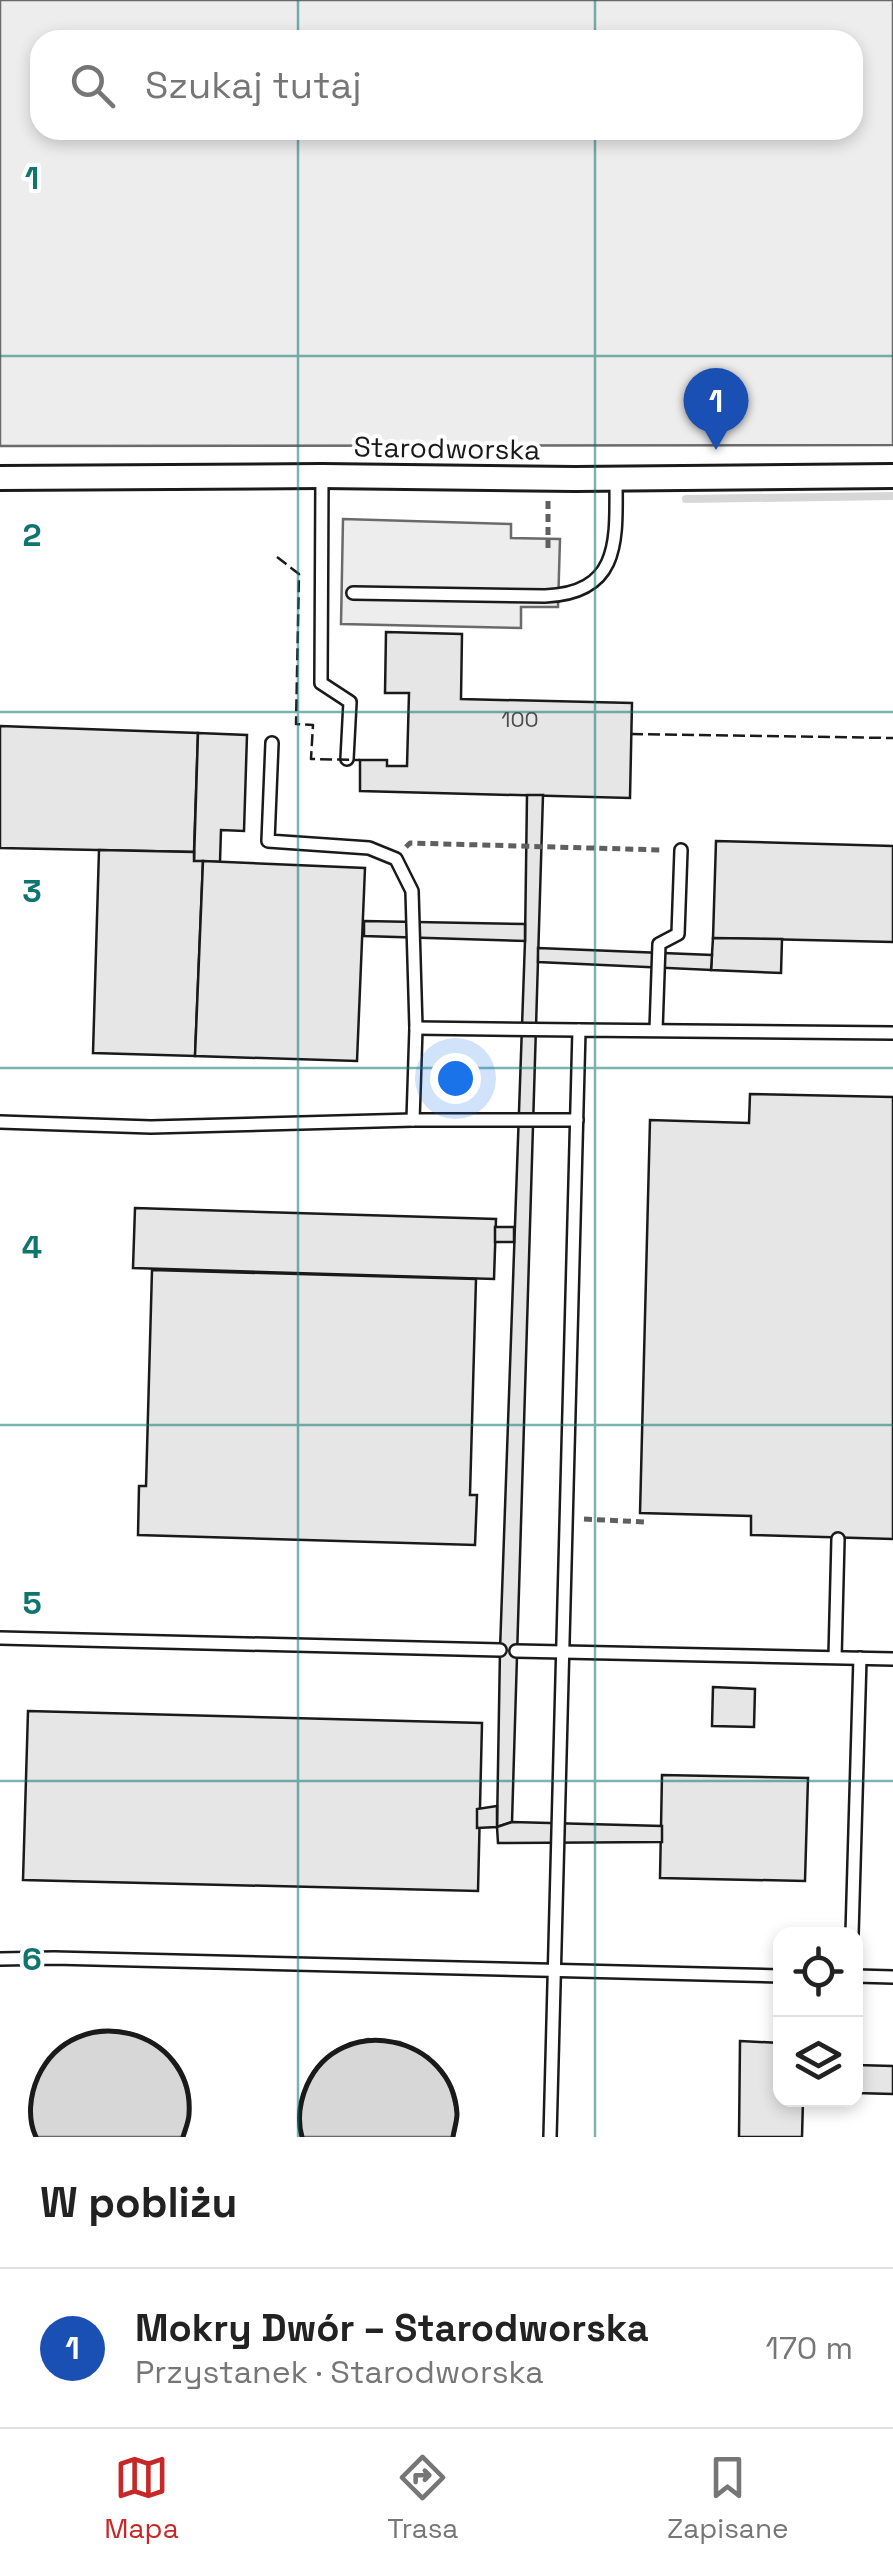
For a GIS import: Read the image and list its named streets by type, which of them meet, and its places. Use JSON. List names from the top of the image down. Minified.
{"streets":{"street":["Starodworska"]},"house_numbers":["100"],"page":{"search":"Szukaj tutaj","pins":"1","heading":"W pobliżu","list":[{"mark":"1","name":"Mokry Dwór – Starodworska","note":"Przystanek · Starodworska","value":"170 m"}],"nav":["Mapa","Trasa","Zapisane"]},"grid":{"rows":["1","2","3","4","5","6"]}}
